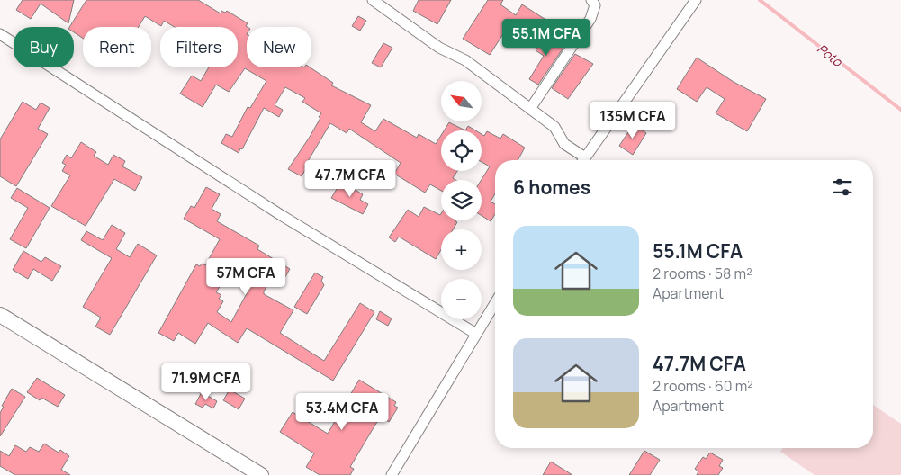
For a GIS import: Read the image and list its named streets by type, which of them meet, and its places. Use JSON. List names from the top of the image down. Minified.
{"water":["Poto"],"north":"top left","page":{"price":["55.1M CFA","135M CFA","47.7M CFA","57M CFA","71.9M CFA","53.4M CFA"],"chip":["Buy","Rent","Filters","New"],"map_buttons":["+","−"],"heading":"6 homes","list":[{"name":"55.1M CFA","note":"2 rooms · 58 m² · Apartment"},{"name":"47.7M CFA","note":"2 rooms · 60 m² · Apartment"}]}}
